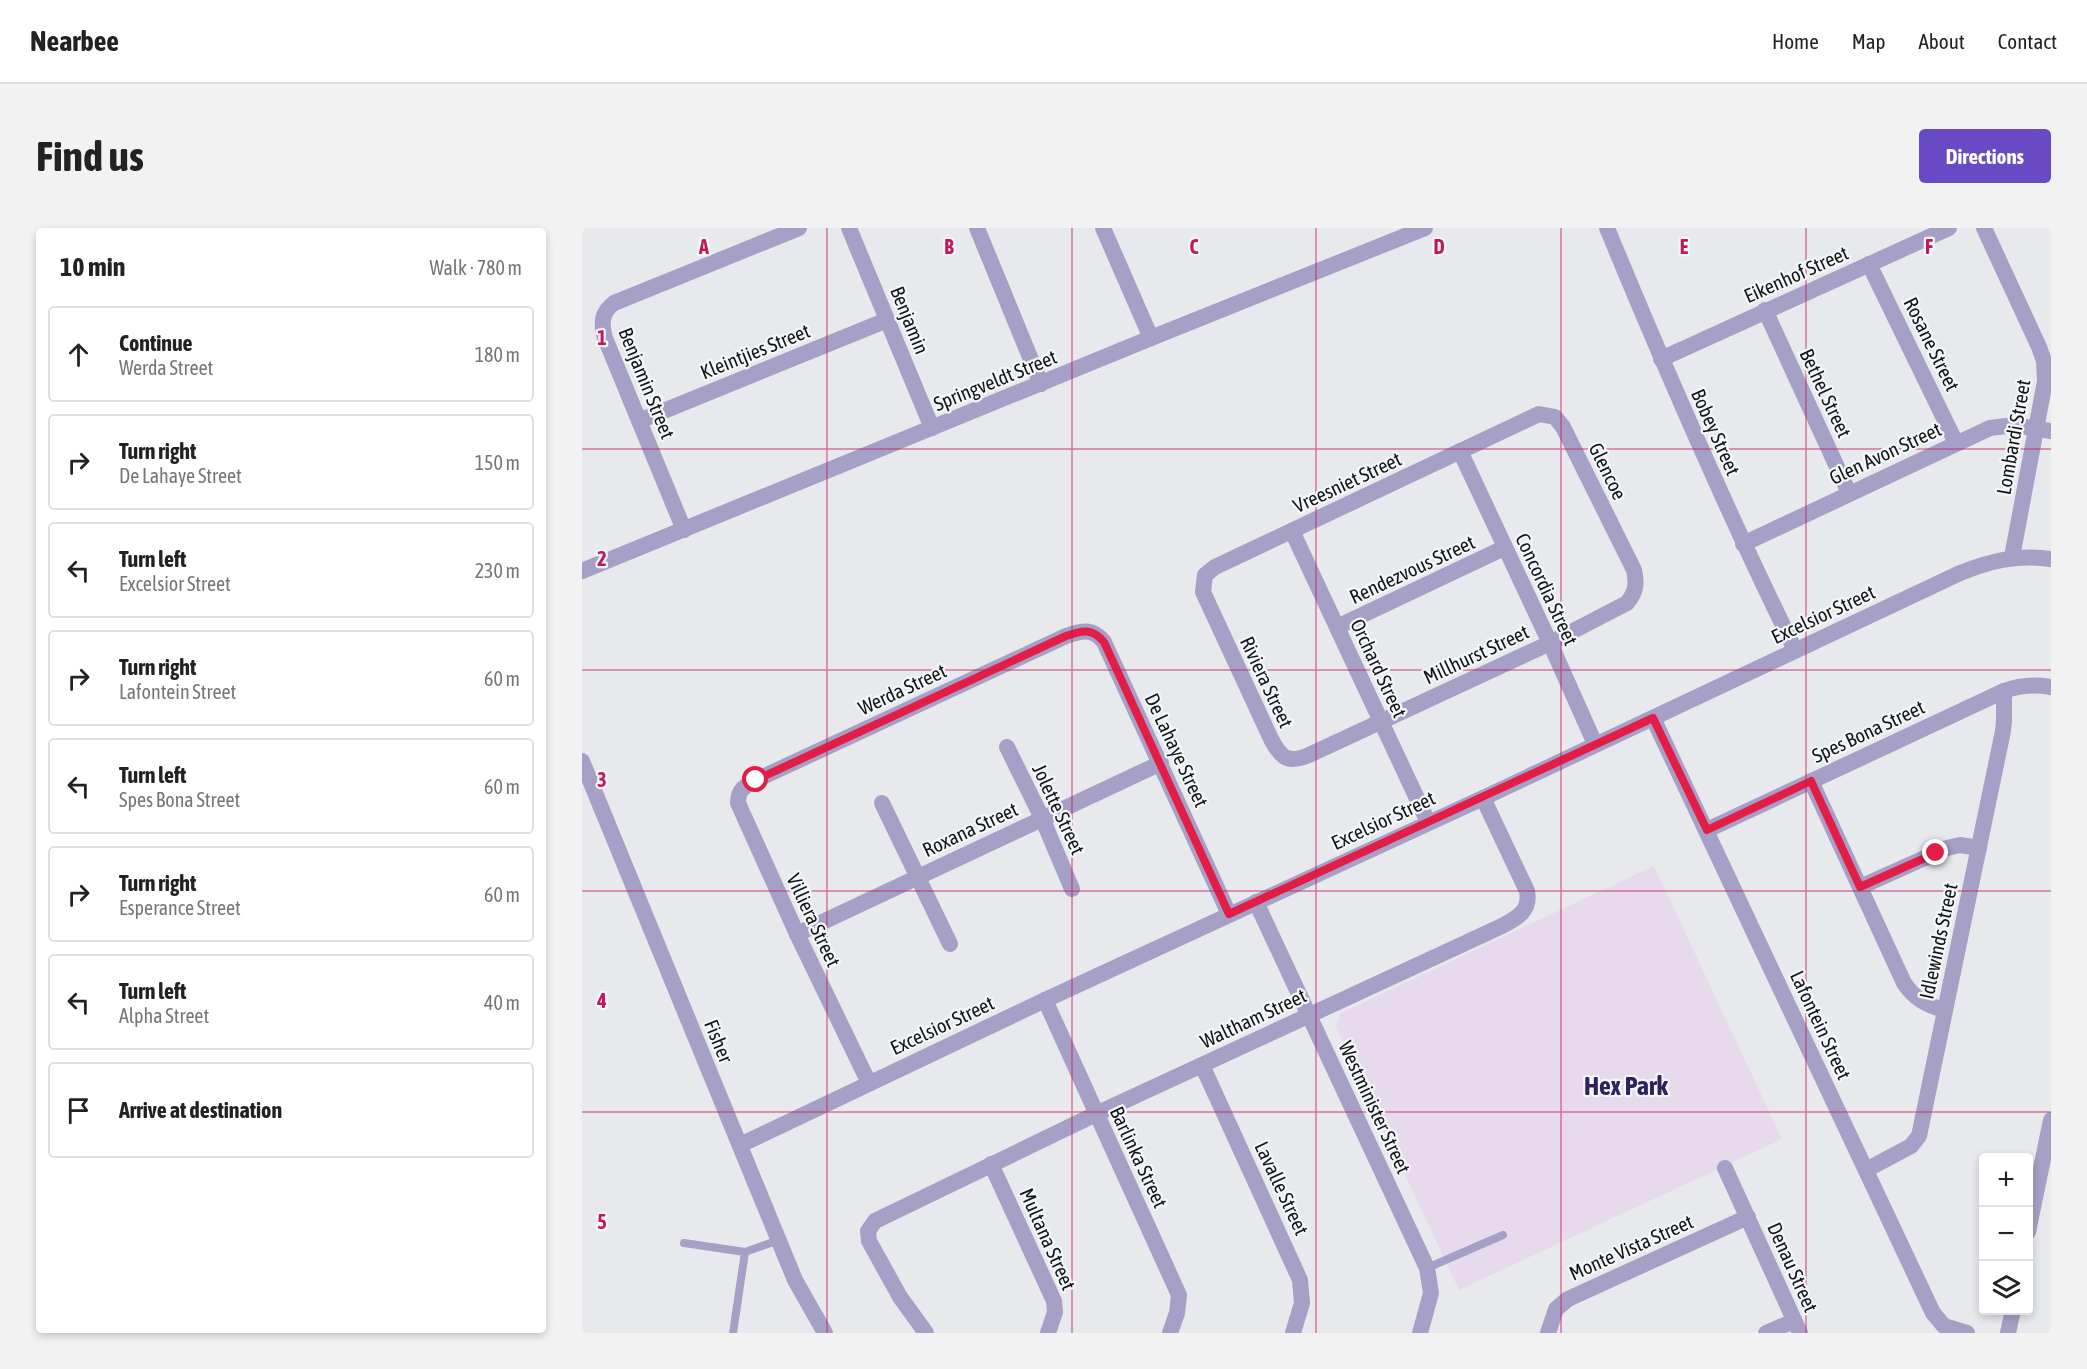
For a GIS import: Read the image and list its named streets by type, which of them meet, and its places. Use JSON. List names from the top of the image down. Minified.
{"streets":{"street":["Eikenhof Street","Benjamin","Rosane Street","Kleintjies Street","Springveldt Street","Benjamin Street","Bethel Street","Bobey Street","Lombardi Street","Glen Avon Street","Glencoe","Vreesniet Street","Rendezvous Street","Concordia Street","Excelsior Street","Millhurst Street","Orchard Street","Riviera Street","Werda Street","Spes Bona Street","De Lahaye Street","Jolette Street","Roxana Street","Villiera Street","Idlewinds Street","Waltham Street","Lafontein Street","Fisher","Westminister Street","Barlinka Street","Lavalle Street","Multana Street","Monte Vista Street","Denau Street"]},"crossings":[["Eikenhof Street","Rosane Street"],["Eikenhof Street","Bethel Street"],["Eikenhof Street","Bobey Street"],["Benjamin","Kleintjies Street"],["Benjamin","Springveldt Street"],["Rosane Street","Glen Avon Street"],["Kleintjies Street","Benjamin Street"],["Springveldt Street","Benjamin Street"],["Bethel Street","Glen Avon Street"],["Bobey Street","Glen Avon Street"],["Bobey Street","Excelsior Street"],["Lombardi Street","Glen Avon Street"],["Lombardi Street","Excelsior Street"],["Glencoe","Vreesniet Street"],["Glencoe","Millhurst Street"],["Vreesniet Street","Concordia Street"],["Vreesniet Street","Orchard Street"],["Vreesniet Street","Riviera Street"],["Rendezvous Street","Concordia Street"],["Rendezvous Street","Orchard Street"],["Concordia Street","Excelsior Street"],["Concordia Street","Millhurst Street"],["Excelsior Street","Orchard Street"],["Excelsior Street","De Lahaye Street"],["Excelsior Street","Villiera Street"],["Excelsior Street","Waltham Street"],["Excelsior Street","Lafontein Street"],["Excelsior Street","Fisher"],["Excelsior Street","Westminister Street"],["Excelsior Street","Barlinka Street"],["Millhurst Street","Orchard Street"],["Millhurst Street","Riviera Street"],["Werda Street","De Lahaye Street"],["Werda Street","Villiera Street"],["Spes Bona Street","Idlewinds Street"],["Spes Bona Street","Lafontein Street"],["De Lahaye Street","Roxana Street"],["Jolette Street","Roxana Street"],["Roxana Street","Villiera Street"],["Idlewinds Street","Lafontein Street"],["Waltham Street","Westminister Street"],["Waltham Street","Barlinka Street"],["Waltham Street","Lavalle Street"],["Waltham Street","Multana Street"],["Monte Vista Street","Denau Street"]],"districts":["Hex Park"],"page":{"header":"Nearbee","nav":["Home","Map","About","Contact"],"buttons":"Directions","title":"Find us","heading":["10 min","Walk · 780 m"],"list":[["Continue","Werda Street","180 m"],["Turn right","De Lahaye Street","150 m"],["Turn left","Excelsior Street","230 m"],["Turn right","Lafontein Street","60 m"],["Turn left","Spes Bona Street","60 m"],["Turn right","Esperance Street","60 m"],["Turn left","Alpha Street","40 m"],"Arrive at destination"],"map_buttons":["+","−"]},"grid":{"columns":["A","B","C","D","E","F"],"rows":["1","2","3","4","5"]}}
